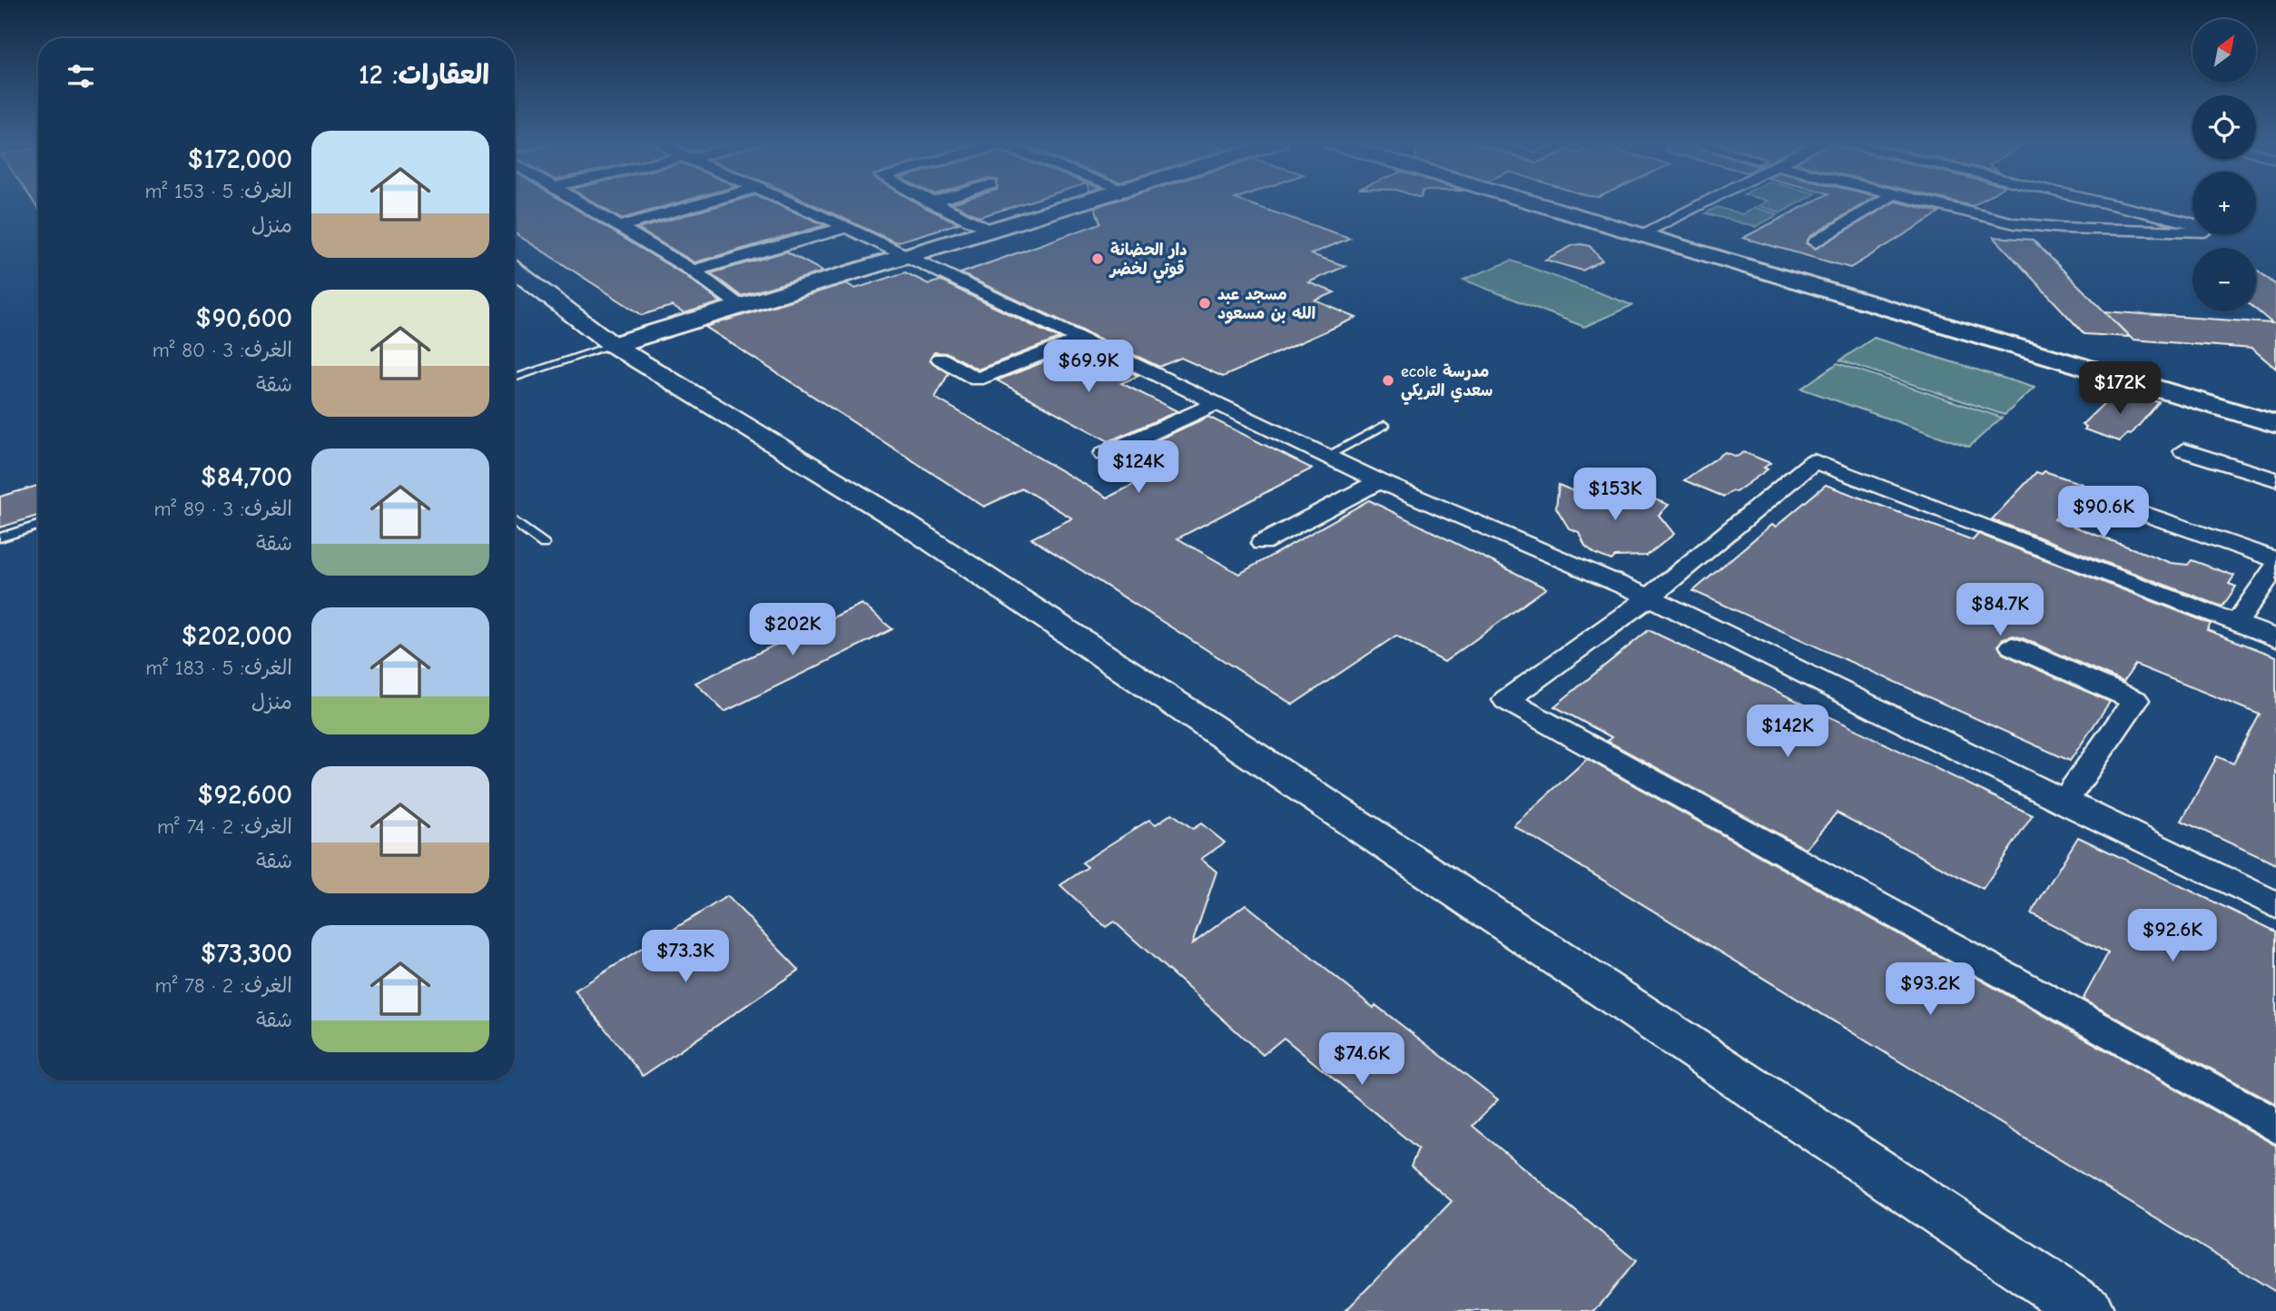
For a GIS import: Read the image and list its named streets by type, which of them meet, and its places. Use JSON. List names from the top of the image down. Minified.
{"places":["دار الحضانة قوتي لخضر","مسجد عبد الله بن مسعود","ecole مدرسة سعدي التريكي"],"north":"top right","page":{"map_buttons":["+","−"],"heading":"العقارات: 12","list":[{"name":"$172,000","note":"الغرف: 5 · 153 m² · منزل"},{"name":"$90,600","note":"الغرف: 3 · 80 m² · شقة"},{"name":"$84,700","note":"الغرف: 3 · 89 m² · شقة"},{"name":"$202,000","note":"الغرف: 5 · 183 m² · منزل"},{"name":"$92,600","note":"الغرف: 2 · 74 m² · شقة"},{"name":"$73,300","note":"الغرف: 2 · 78 m² · شقة"}],"price":["$69.9K","$172K","$124K","$153K","$90.6K","$84.7K","$202K","$142K","$92.6K","$73.3K","$93.2K","$74.6K"]}}
